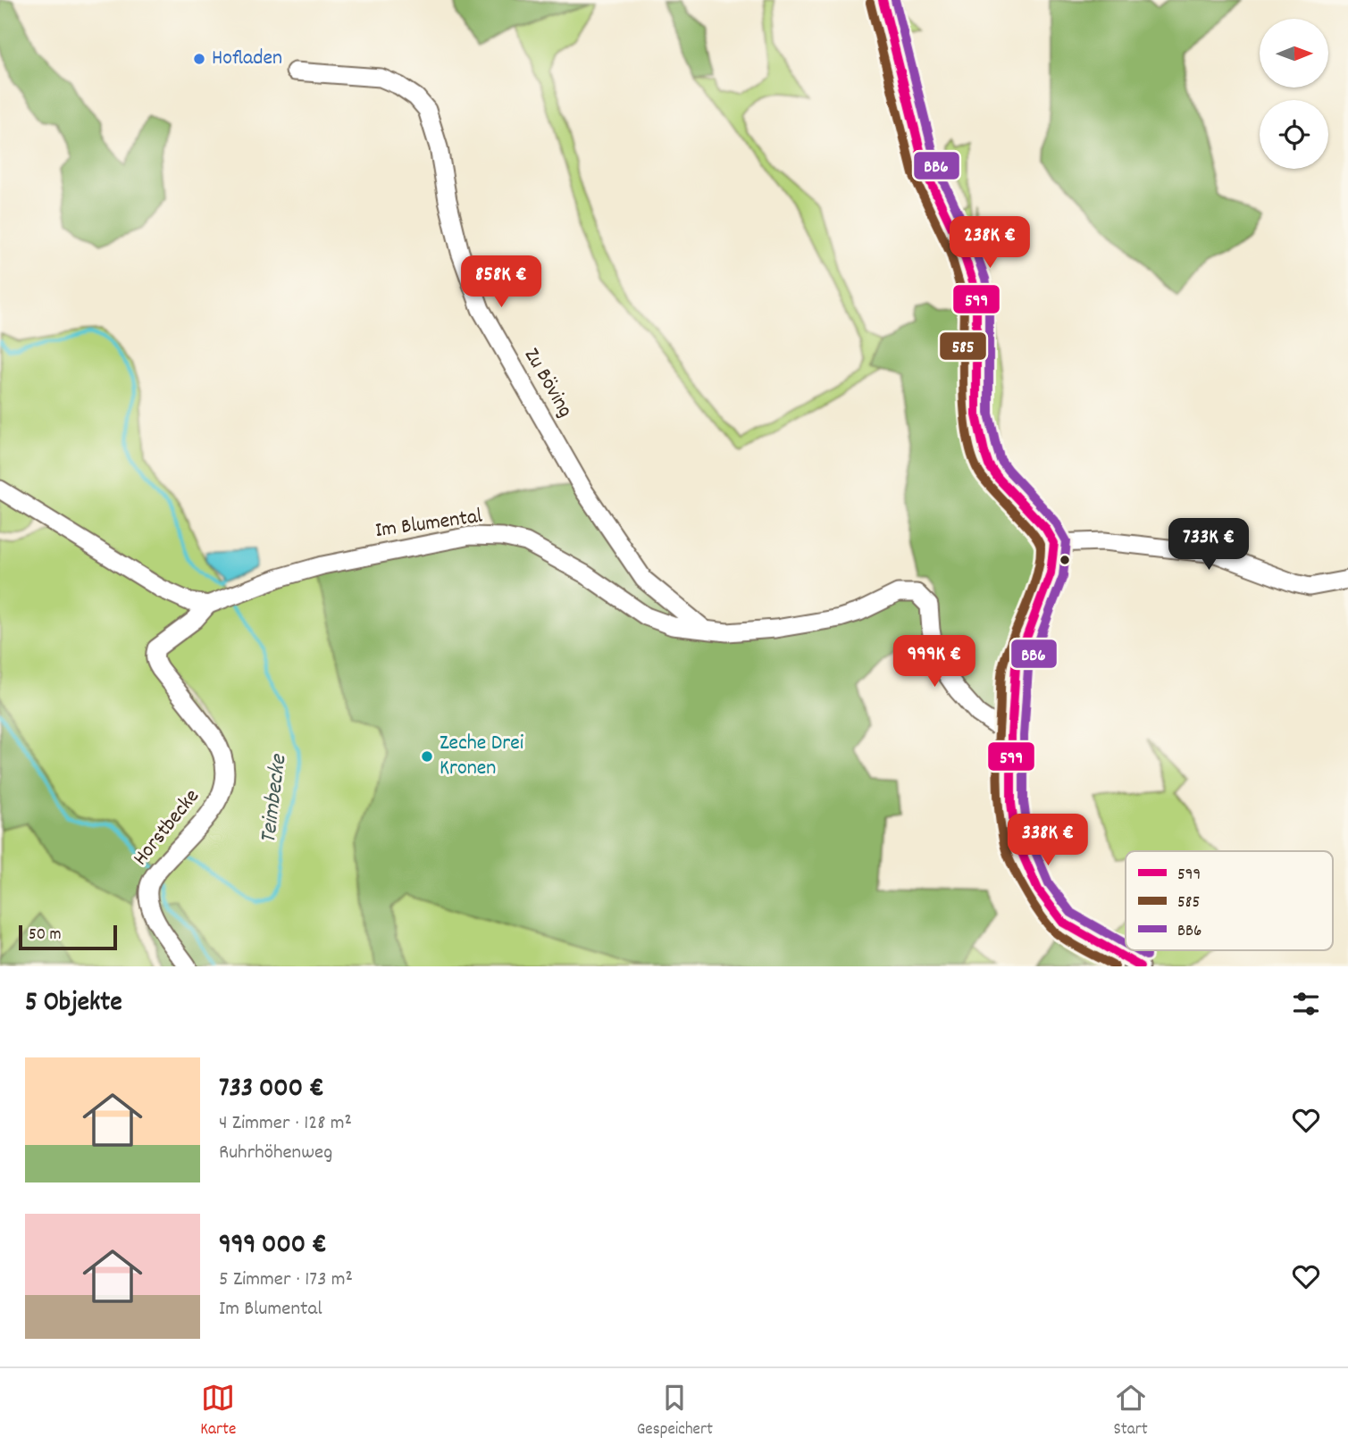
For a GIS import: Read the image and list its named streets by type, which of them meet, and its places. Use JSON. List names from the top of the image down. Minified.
{"streets":{"street":["Zu Böving","Im Blumental","Horstbecke"]},"crossings":[["Zu Böving","Im Blumental"],["Im Blumental","Horstbecke"]],"water":["Teimbecke"],"places":["Hofladen","Zeche Drei Kronen"],"lines":["transit line 599","transit line BB6","transit line 585"],"legend":["599","585","BB6"],"scale_bar":"50 m","north":"right","page":{"price":["238K €","858K €","733K €","999K €","338K €"],"scale":"50 m","heading":"5 Objekte","list":[{"name":"733 000 €","note":"4 Zimmer · 128 m² · Ruhrhöhenweg"},{"name":"999 000 €","note":"5 Zimmer · 173 m² · Im Blumental"}],"tabs":["Karte","Gespeichert","Start"]}}
